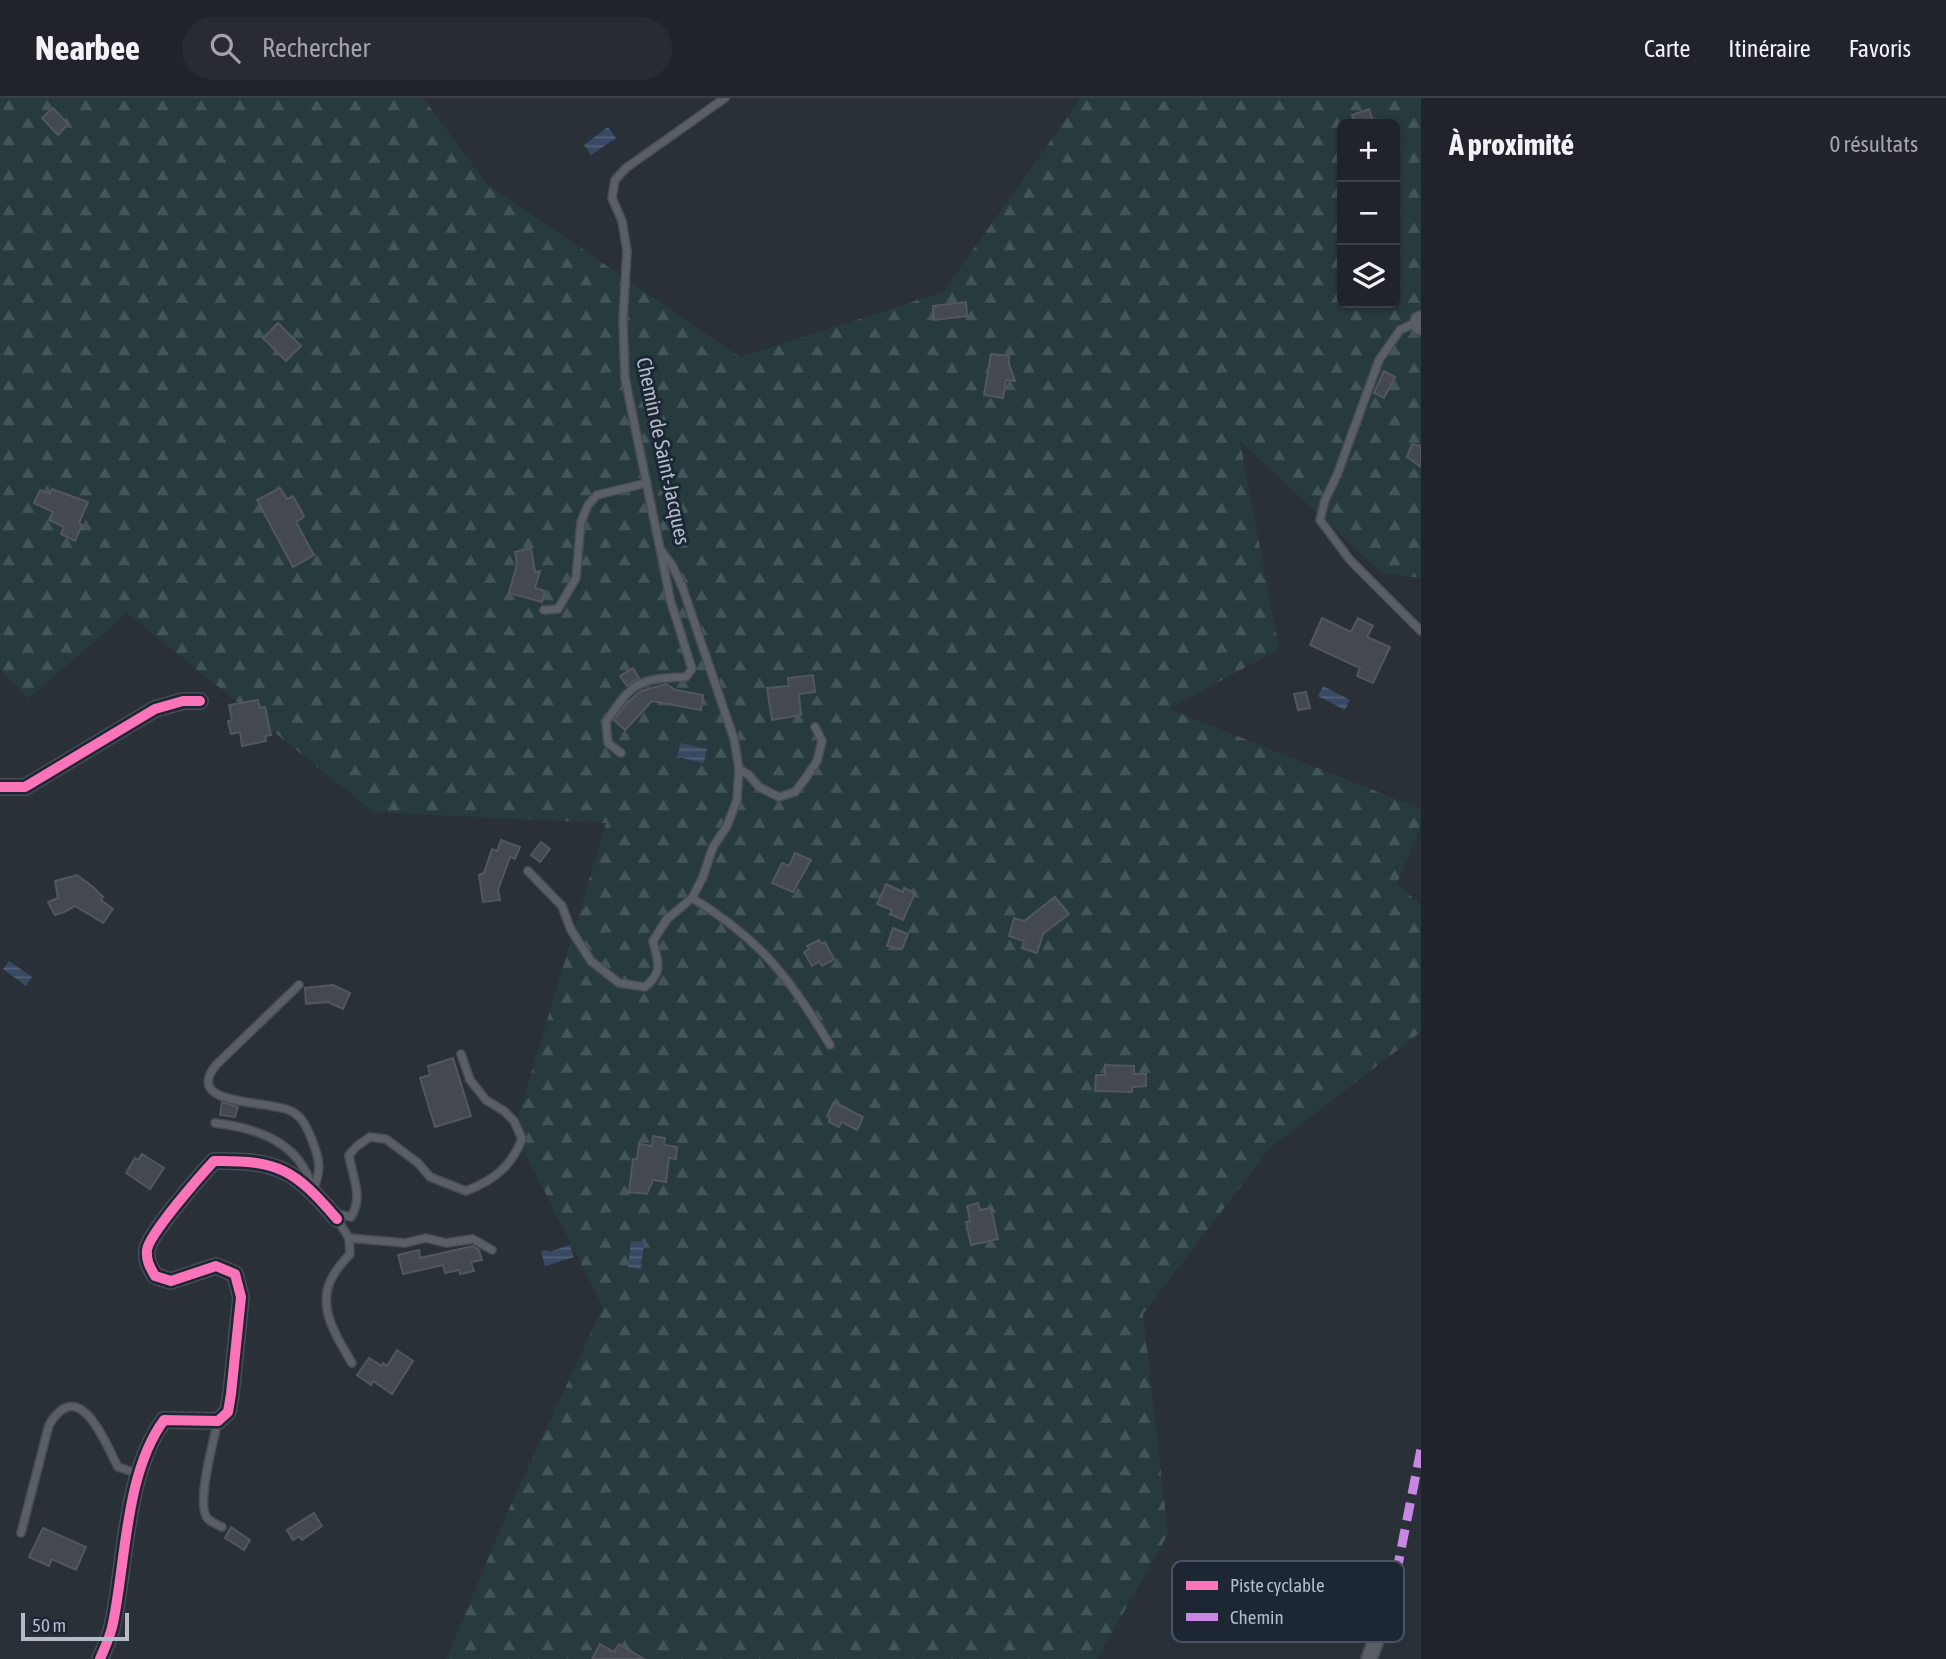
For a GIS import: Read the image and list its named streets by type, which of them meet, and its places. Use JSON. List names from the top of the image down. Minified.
{"streets":{"lane":["Chemin de Saint-Jacques"]},"legend":["Piste cyclable","Chemin"],"scale_bar":"50 m","page":{"header":"Nearbee","search":"Rechercher","nav":["Carte","Itinéraire","Favoris"],"heading":["À proximité","0 résultats"],"map_buttons":["+","−"],"scale":"50 m"}}
